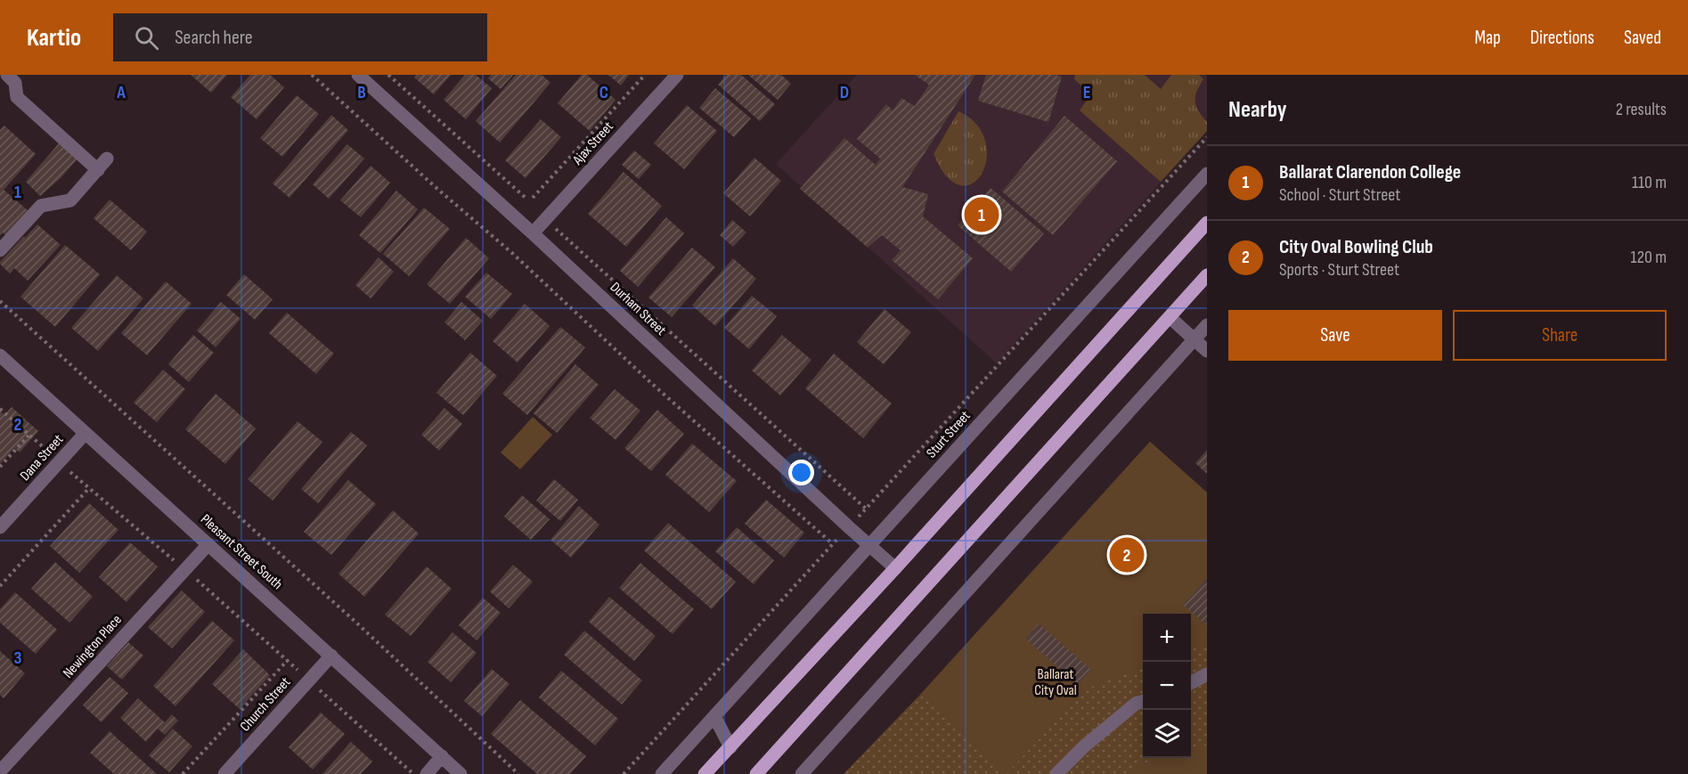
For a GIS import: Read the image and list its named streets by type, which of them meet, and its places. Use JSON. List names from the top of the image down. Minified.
{"streets":{"street":["Ajax Street","Durham Street","Sturt Street","Dana Street","Pleasant Street South","Newington Place","Church Street"]},"crossings":[["Ajax Street","Durham Street"],["Durham Street","Sturt Street"],["Dana Street","Pleasant Street South"],["Pleasant Street South","Newington Place"],["Pleasant Street South","Church Street"]],"parks":["Ballarat City Oval"],"page":{"header":"Kartio","search":"Search here","nav":["Map","Directions","Saved"],"heading":["Nearby","2 results"],"list":[{"mark":"1","name":"Ballarat Clarendon College","note":"School · Sturt Street","value":"110 m"},{"mark":"2","name":"City Oval Bowling Club","note":"Sports · Sturt Street","value":"120 m"}],"pins":["1","2"],"buttons":["Save","Share"],"map_buttons":["+","−"]},"grid":{"columns":["A","B","C","D","E"],"rows":["1","2","3"]}}
